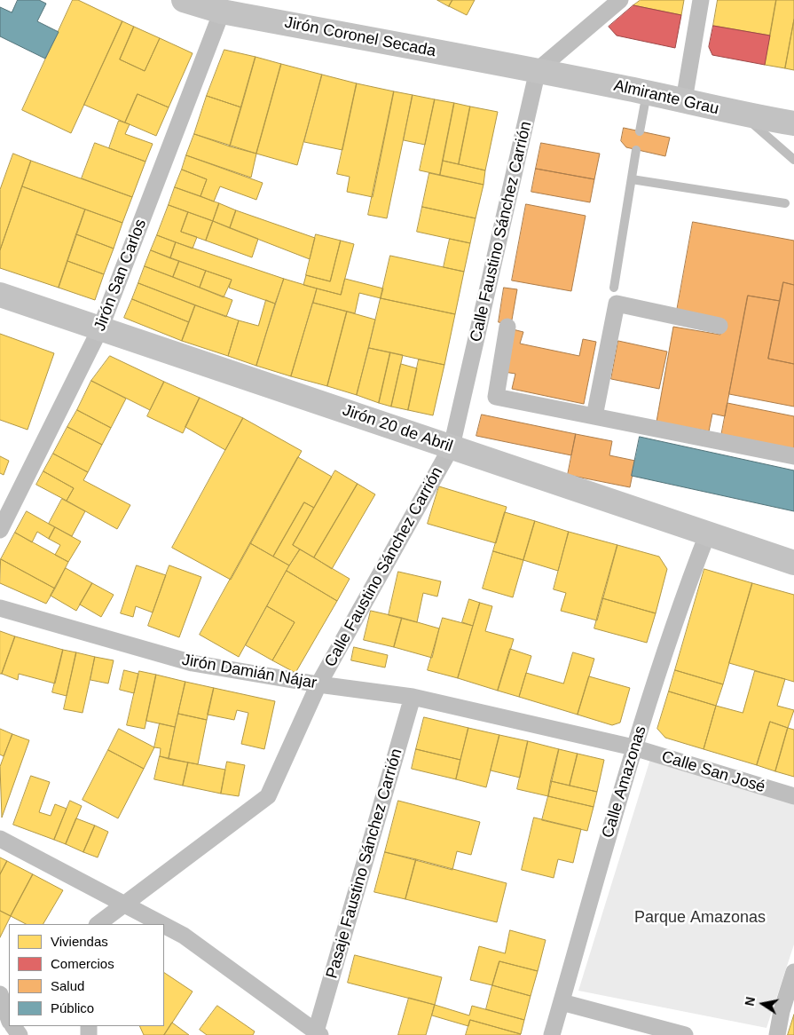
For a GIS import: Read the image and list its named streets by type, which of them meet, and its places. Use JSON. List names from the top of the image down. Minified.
{"streets":{"main road":["Jirón Coronel Secada","Almirante Grau","Jirón 20 de Abril"],"street":["Calle Faustino Sánchez Carrión","Jirón San Carlos","Jirón Damián Nájar","Calle San José","Calle Amazonas","Pasaje Faustino Sánchez Carrión"]},"crossings":[["Jirón Coronel Secada","Almirante Grau"],["Jirón Coronel Secada","Calle Faustino Sánchez Carrión"],["Jirón Coronel Secada","Jirón San Carlos"],["Almirante Grau","Calle Faustino Sánchez Carrión"],["Calle Faustino Sánchez Carrión","Jirón 20 de Abril"],["Calle Faustino Sánchez Carrión","Jirón Damián Nájar"],["Jirón San Carlos","Jirón 20 de Abril"],["Jirón 20 de Abril","Calle Amazonas"],["Jirón Damián Nájar","Calle San José"],["Jirón Damián Nájar","Calle Amazonas"],["Jirón Damián Nájar","Pasaje Faustino Sánchez Carrión"],["Calle San José","Calle Amazonas"]],"parks":["Parque Amazonas"],"legend":["Viviendas","Comercios","Salud","Público"],"north":"left"}
